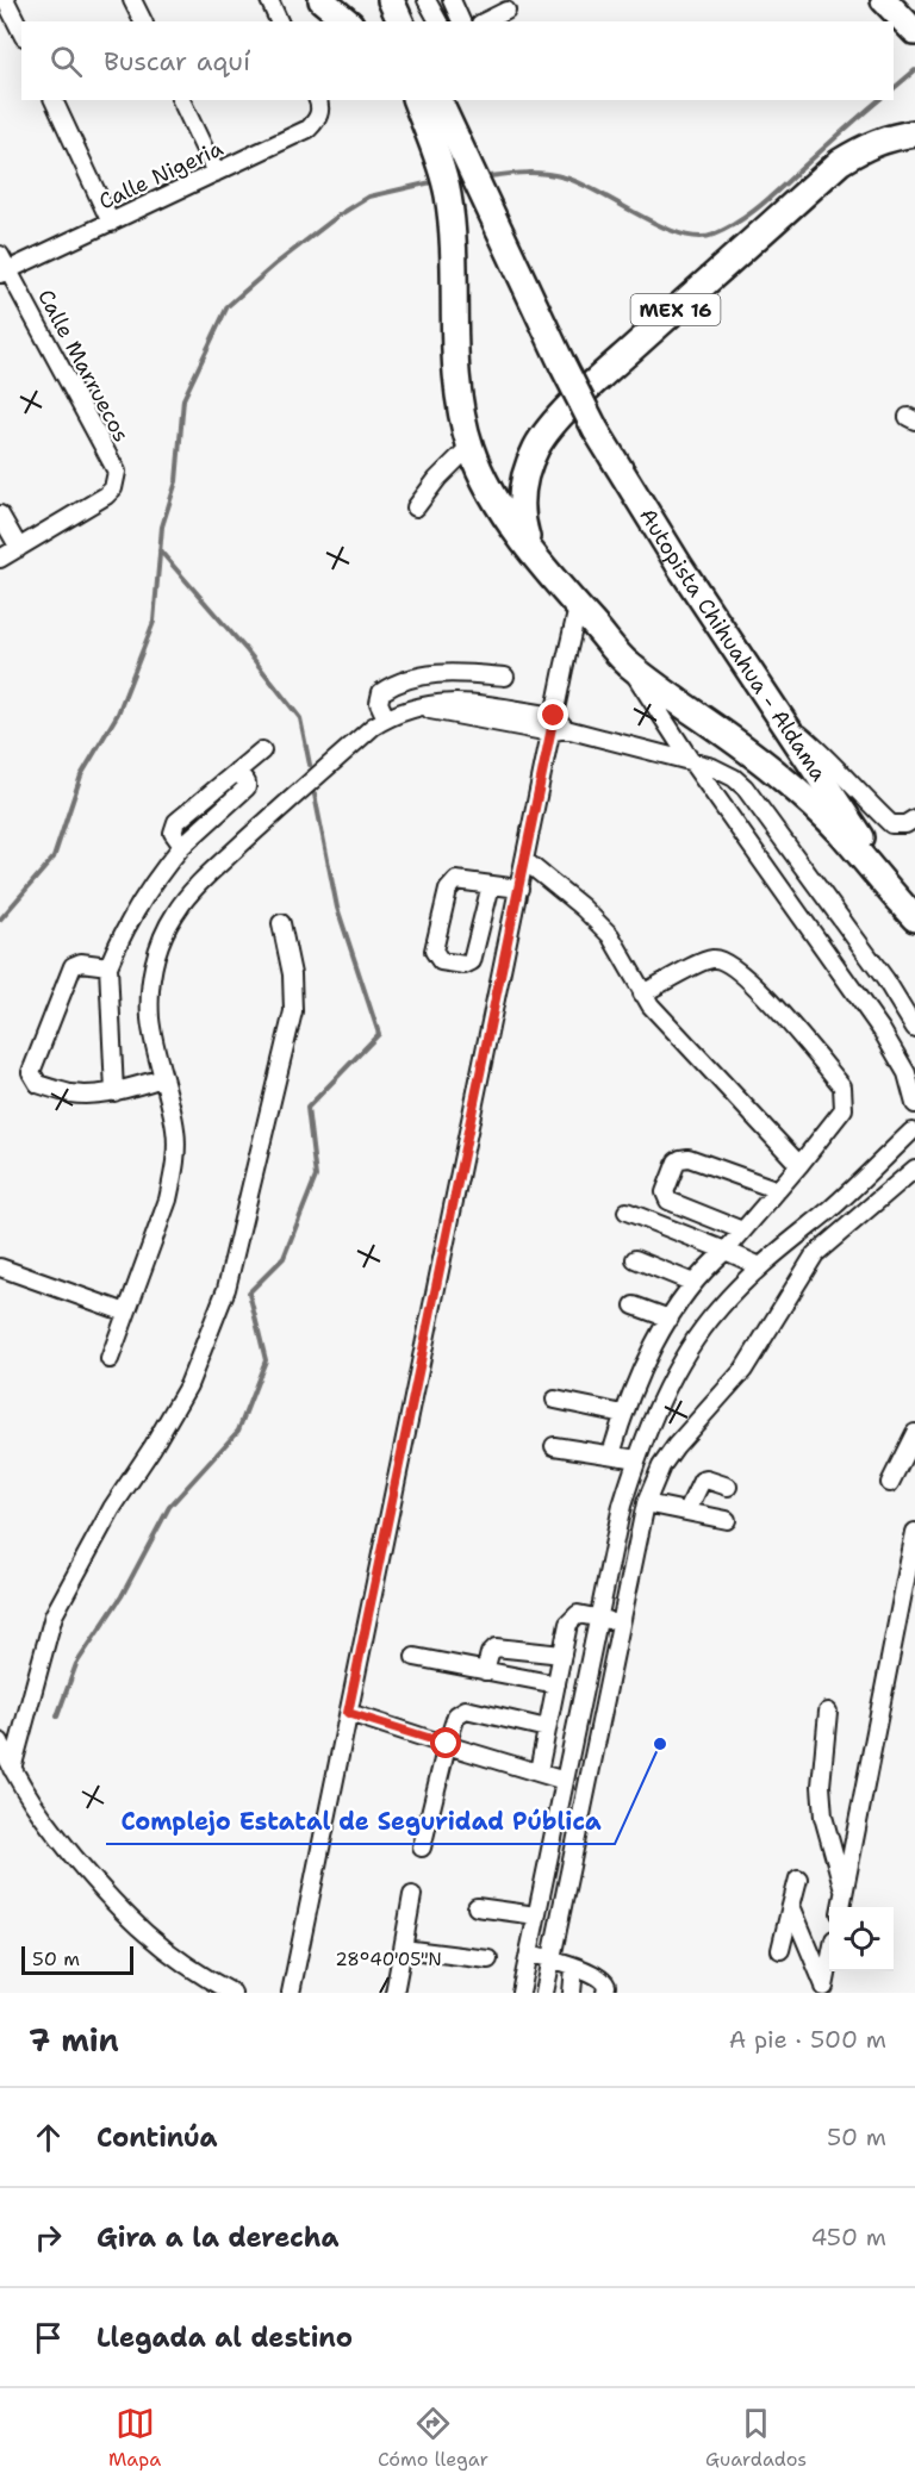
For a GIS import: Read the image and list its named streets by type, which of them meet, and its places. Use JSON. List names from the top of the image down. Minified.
{"streets":{"highway":["MEX 16","Autopista Chihuahua - Aldama"],"street":["Calle Nigeria","Calle Marruecos"]},"crossings":[["Calle Nigeria","Calle Marruecos"]],"places":["Complejo Estatal de Seguridad Pública"],"scale_bar":"50 m","page":{"search":"Buscar aquí","scale":"50 m","heading":["7 min","A pie · 500 m"],"list":[["Continúa","50 m"],["Gira a la derecha","450 m"],"Llegada al destino"],"nav":["Mapa","Cómo llegar","Guardados"]},"coordinates":["28°40'05\"N"]}
